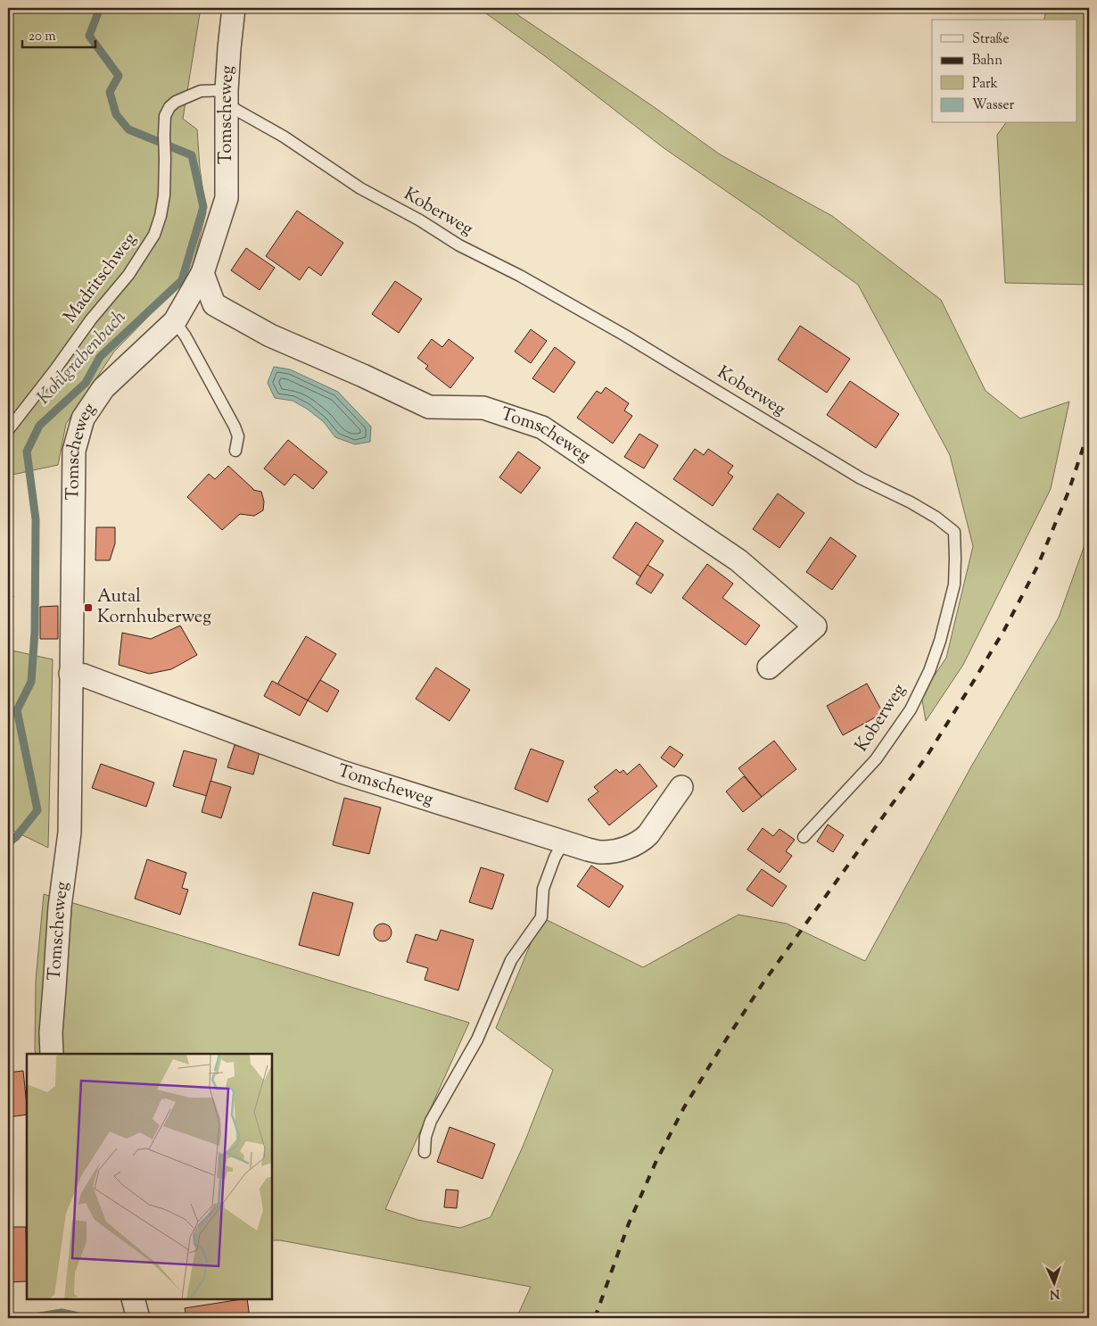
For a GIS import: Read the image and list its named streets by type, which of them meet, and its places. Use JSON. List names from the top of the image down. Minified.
{"streets":{"street":["Tomscheweg"],"lane":["Koberweg","Madritschweg"]},"crossings":[["Tomscheweg","Koberweg"],["Tomscheweg","Madritschweg"],["Koberweg","Madritschweg"]],"water":["Kohlgrabenbach"],"places":{"transit":["Autal Kornhuberweg"]},"legend":["Straße","Bahn","Park","Wasser"],"scale_bar":"20 m","north":"bottom"}
